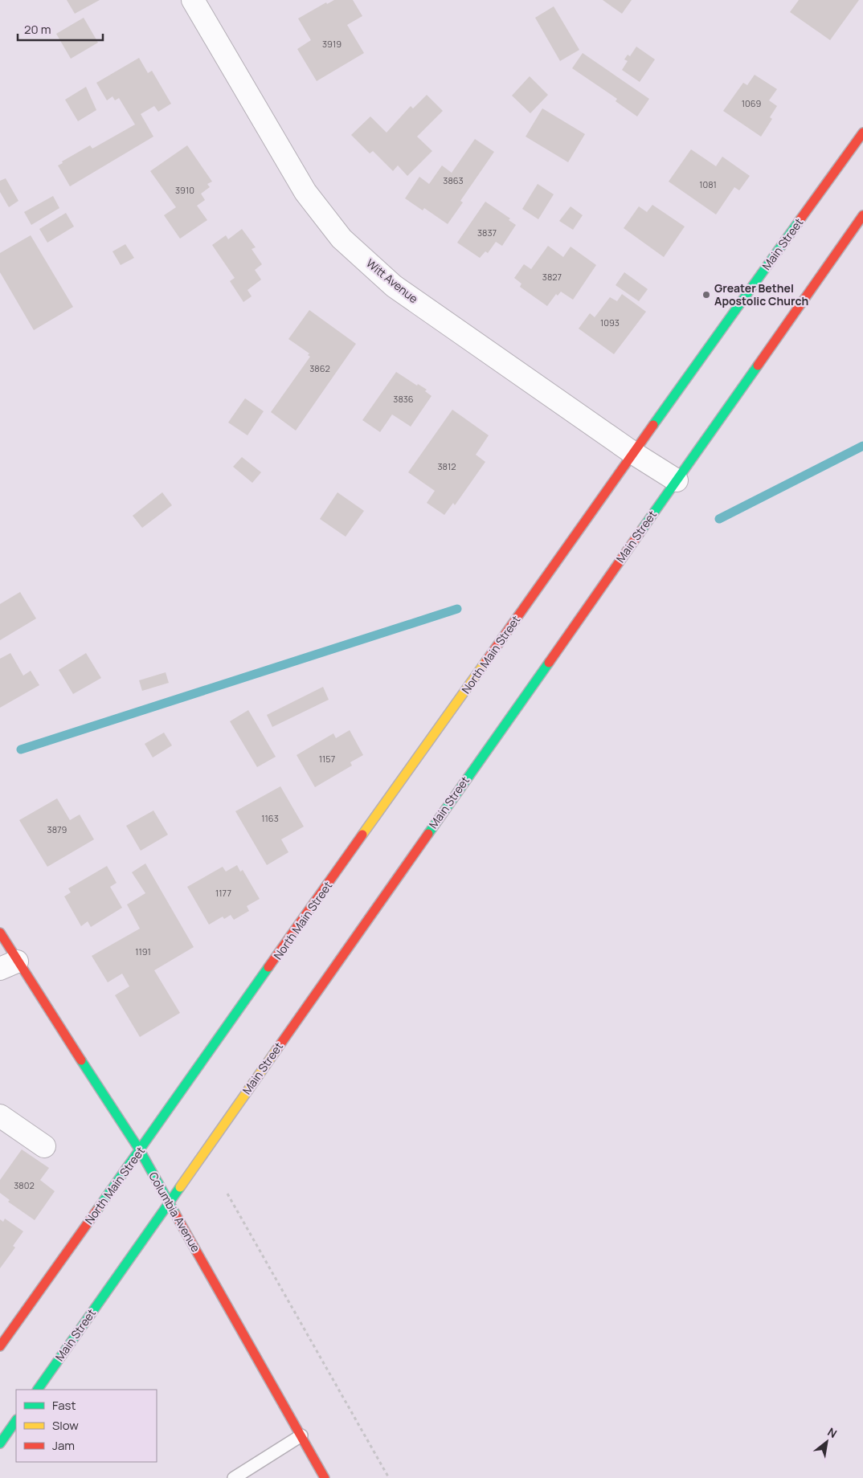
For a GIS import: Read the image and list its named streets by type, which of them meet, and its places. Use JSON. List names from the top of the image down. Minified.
{"streets":{"main road":["Main Street","North Main Street","Columbia Avenue"],"street":["Witt Avenue"]},"crossings":[["Main Street","Witt Avenue"],["Main Street","North Main Street"],["Main Street","Columbia Avenue"],["North Main Street","Columbia Avenue"]],"places":["Greater Bethel Apostolic Church"],"house_numbers":["3919","1069","3863","1081","3910","3837","3827","1093","3862","3836","3812","1157","1163","3879","1177","1191","3802"],"legend":["Fast","Slow","Jam"],"scale_bar":"20 m","north":"top right"}
